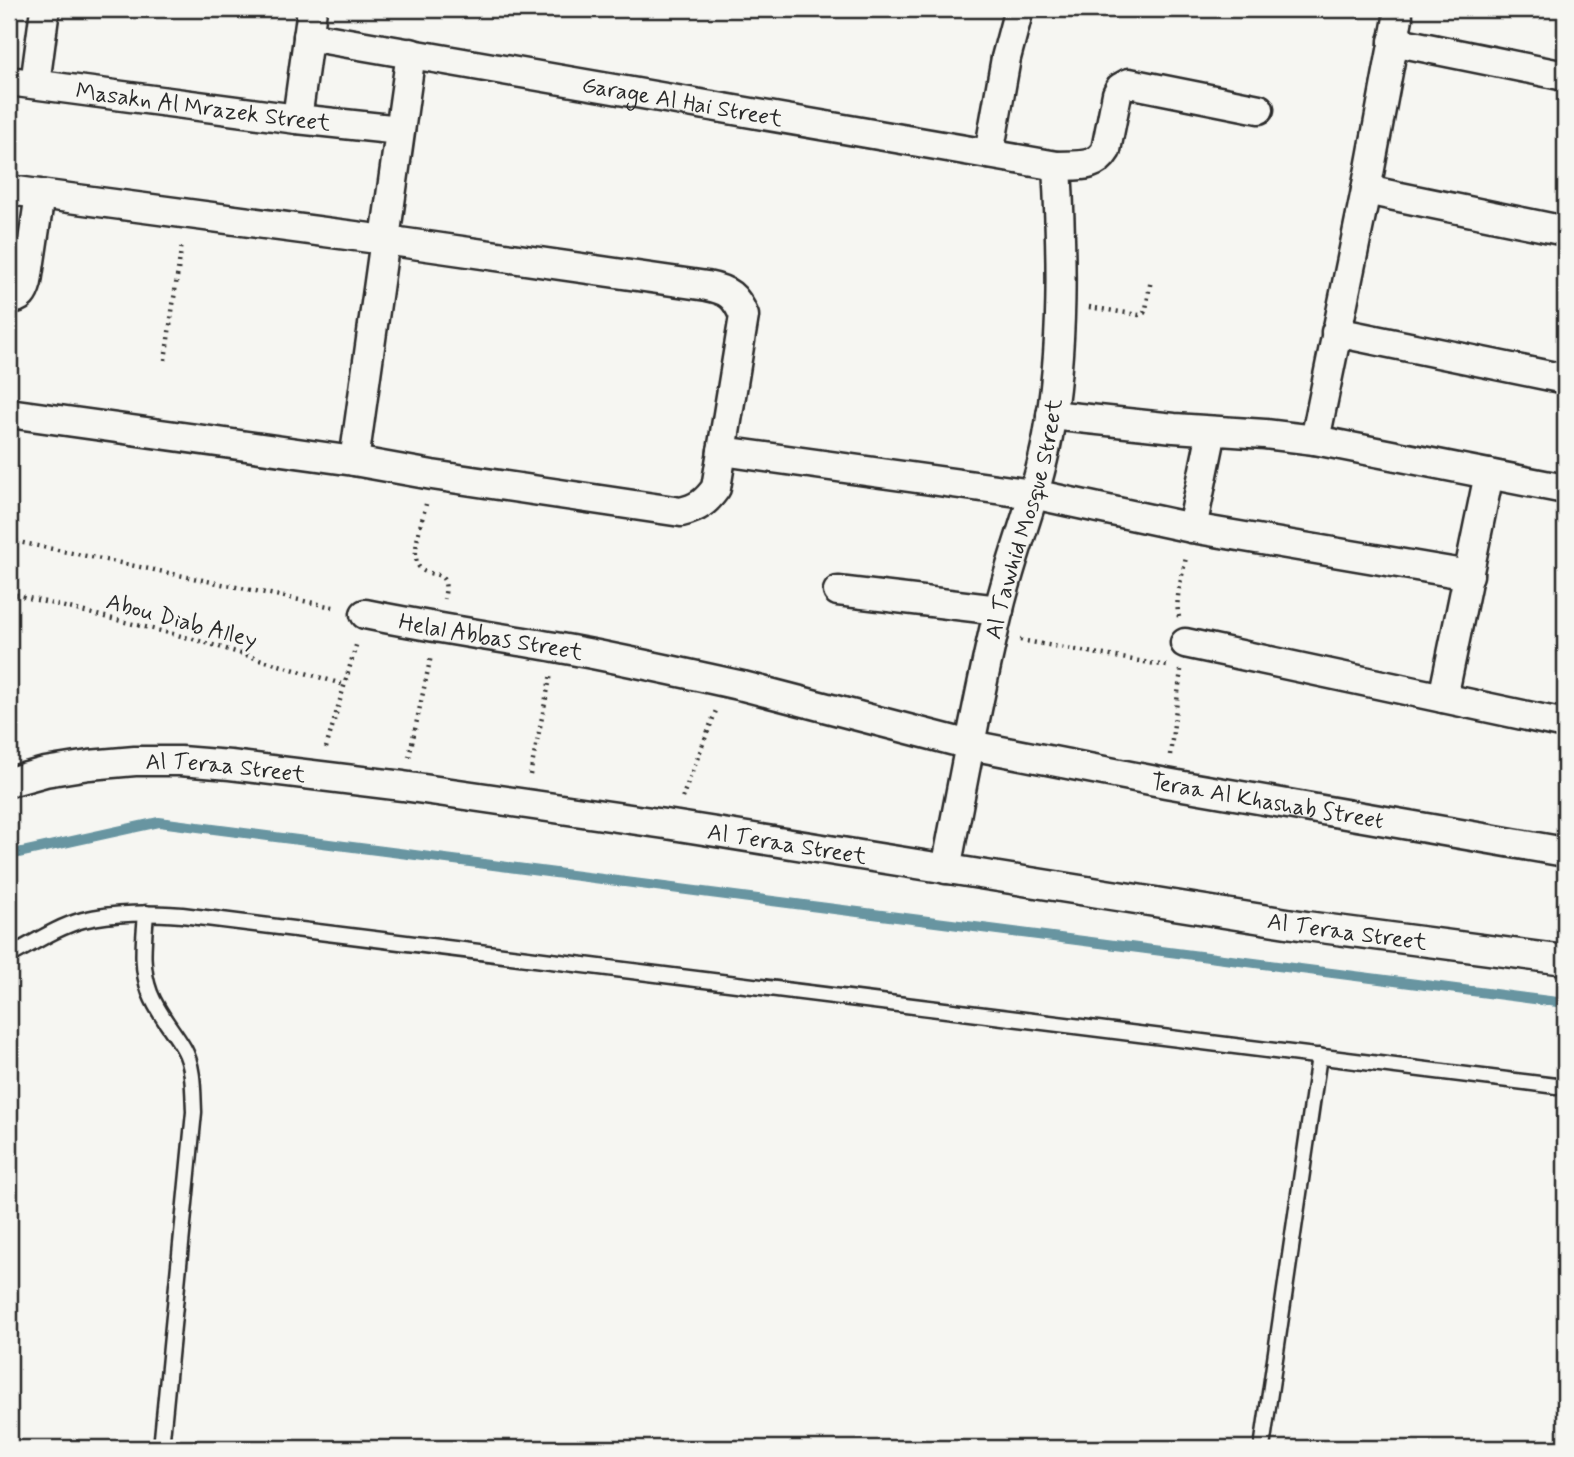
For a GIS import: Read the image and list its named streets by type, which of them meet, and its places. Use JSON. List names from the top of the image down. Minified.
{"streets":{"street":["Garage Al Hai Street","Masakn Al Mrazek Street","Al Tawhid Mosque Street","Helal Abbas Street","Al Teraa Street","Teraa Al Khashab Street"],"path":["Abou Diab Alley"]},"crossings":[["Garage Al Hai Street","Al Tawhid Mosque Street"],["Al Tawhid Mosque Street","Helal Abbas Street"],["Al Tawhid Mosque Street","Al Teraa Street"],["Al Tawhid Mosque Street","Teraa Al Khashab Street"],["Helal Abbas Street","Teraa Al Khashab Street"]]}
